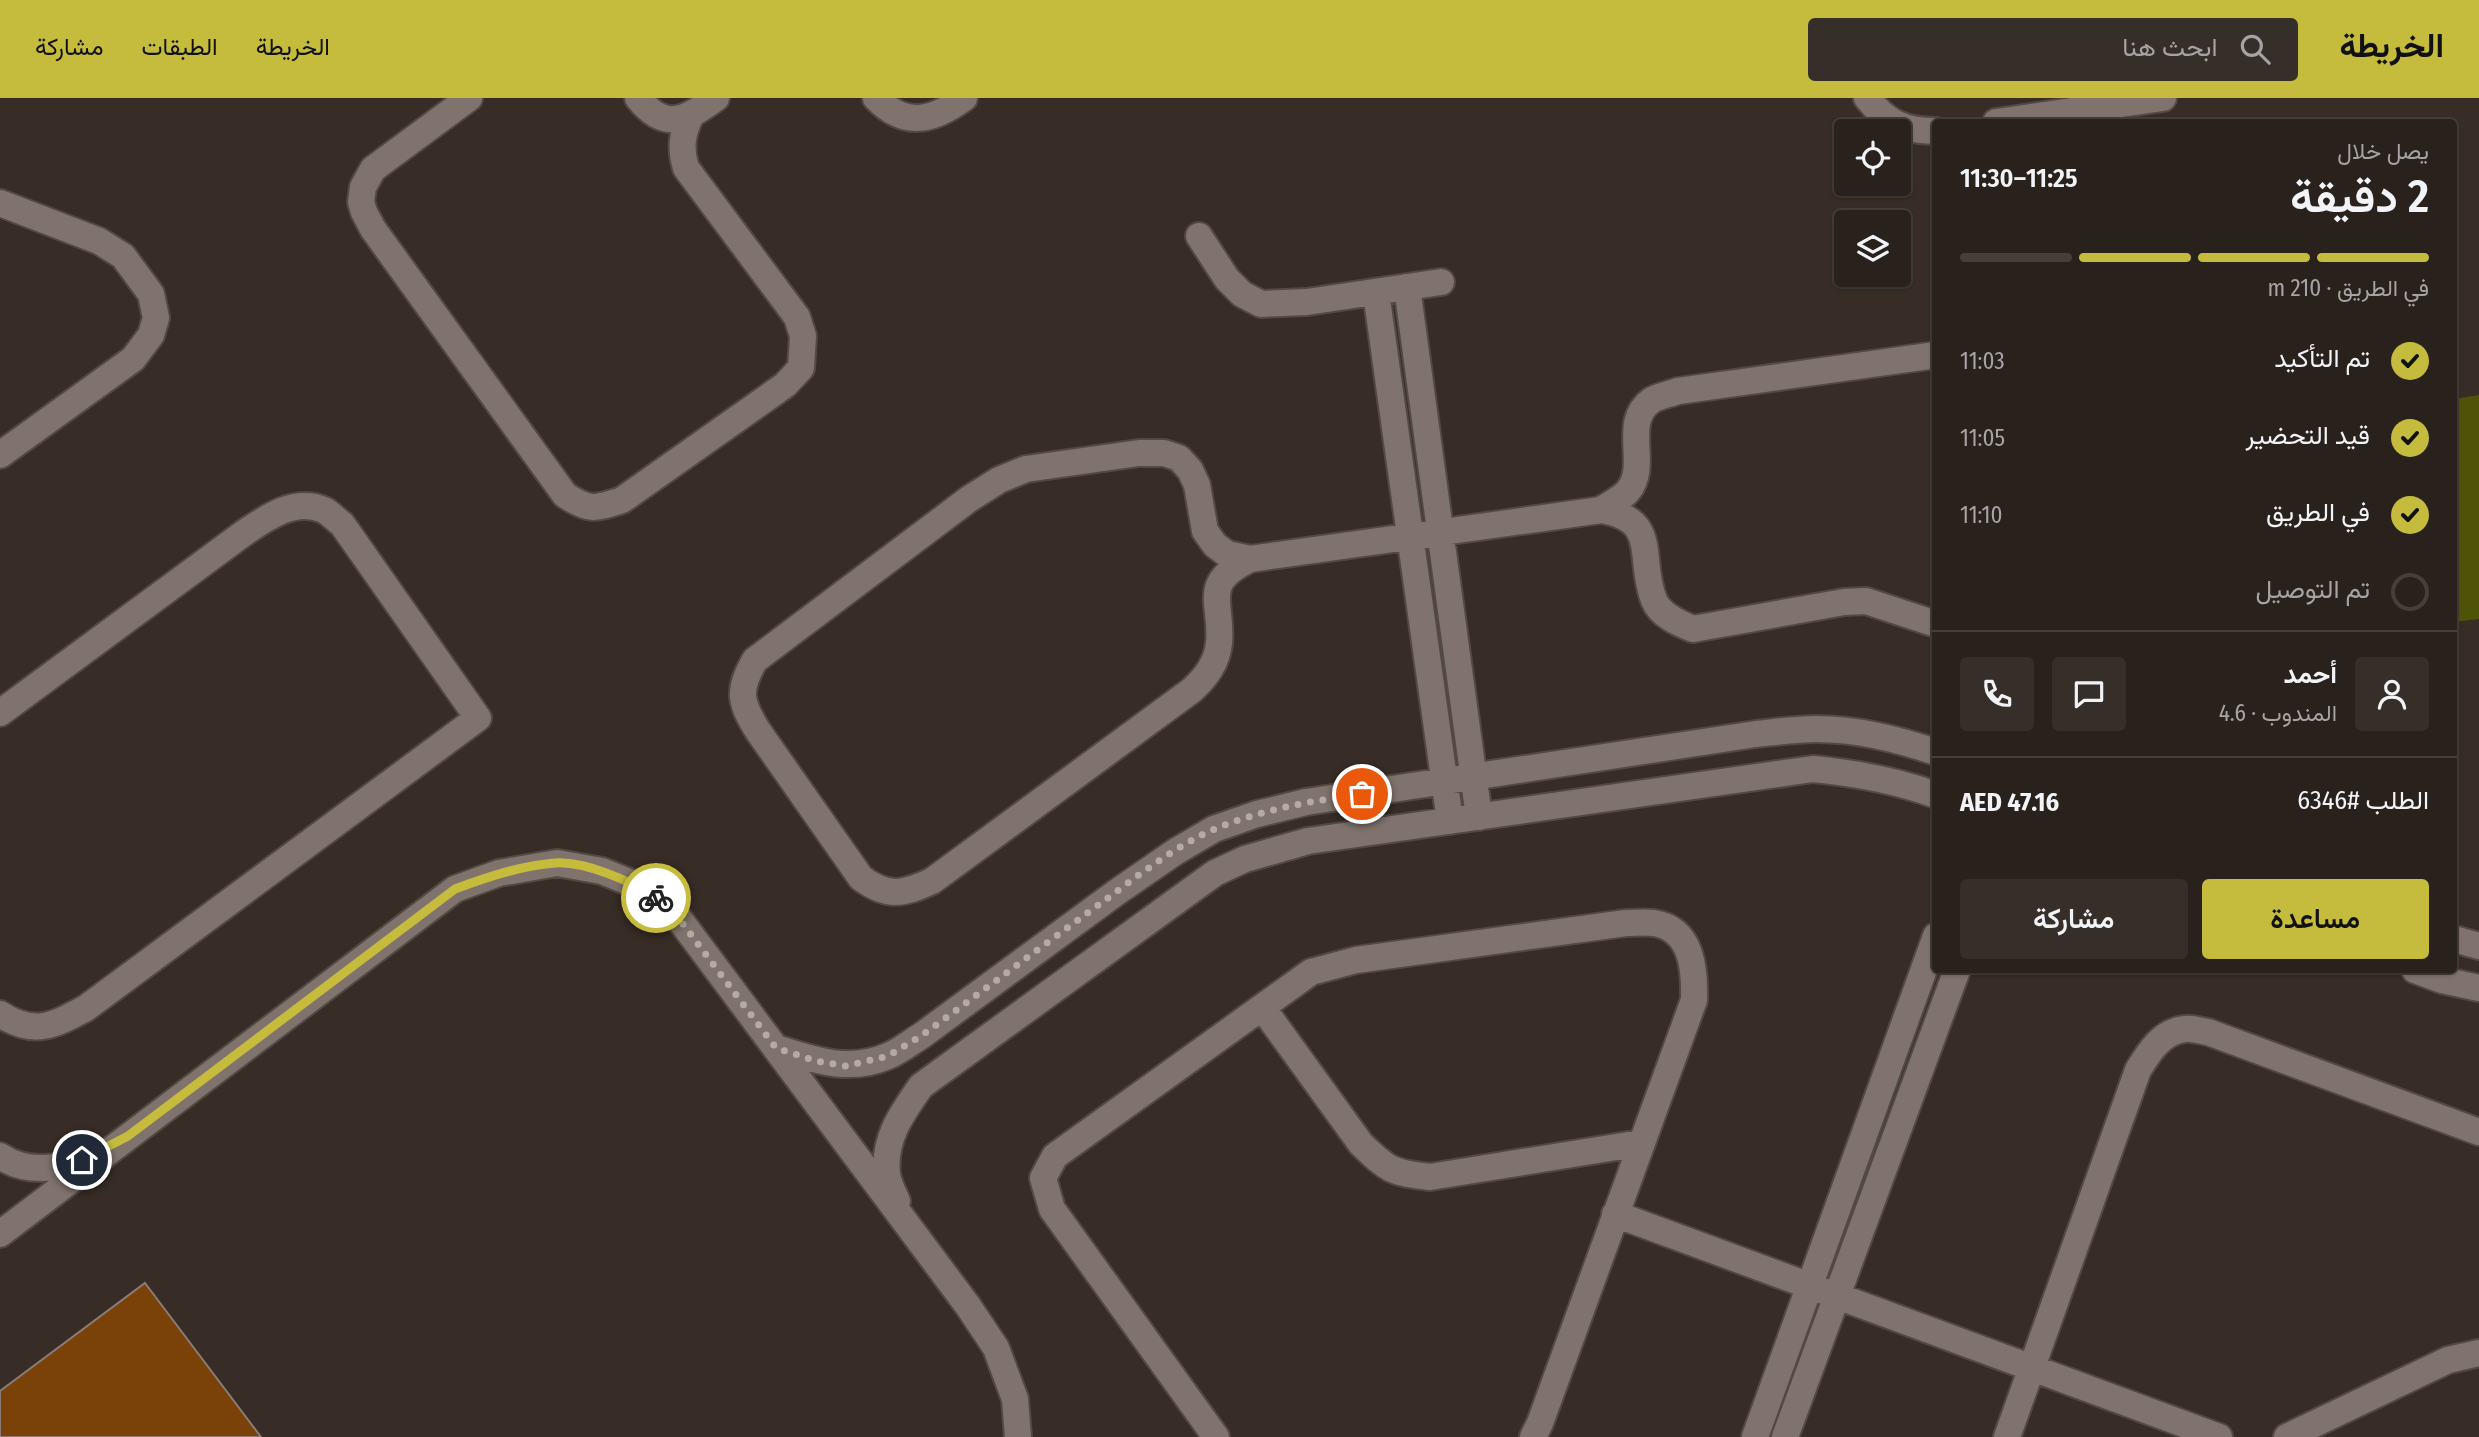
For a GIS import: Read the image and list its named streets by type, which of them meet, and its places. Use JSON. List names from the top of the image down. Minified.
{"page":{"header":"الخريطة","search":"ابحث هنا","nav":["الخريطة","الطبقات","مشاركة"],"heading":["2 دقيقة","يصل خلال","11:25–11:30"],"panel":["أحمد","المندوب · 4.6","الطلب #6346","AED 47.16"],"bar":"في الطريق · 210 m","list":[["تم التأكيد","11:03"],["قيد التحضير","11:05"],["في الطريق","11:10"],"تم التوصيل"],"buttons":["مساعدة","مشاركة"]}}
